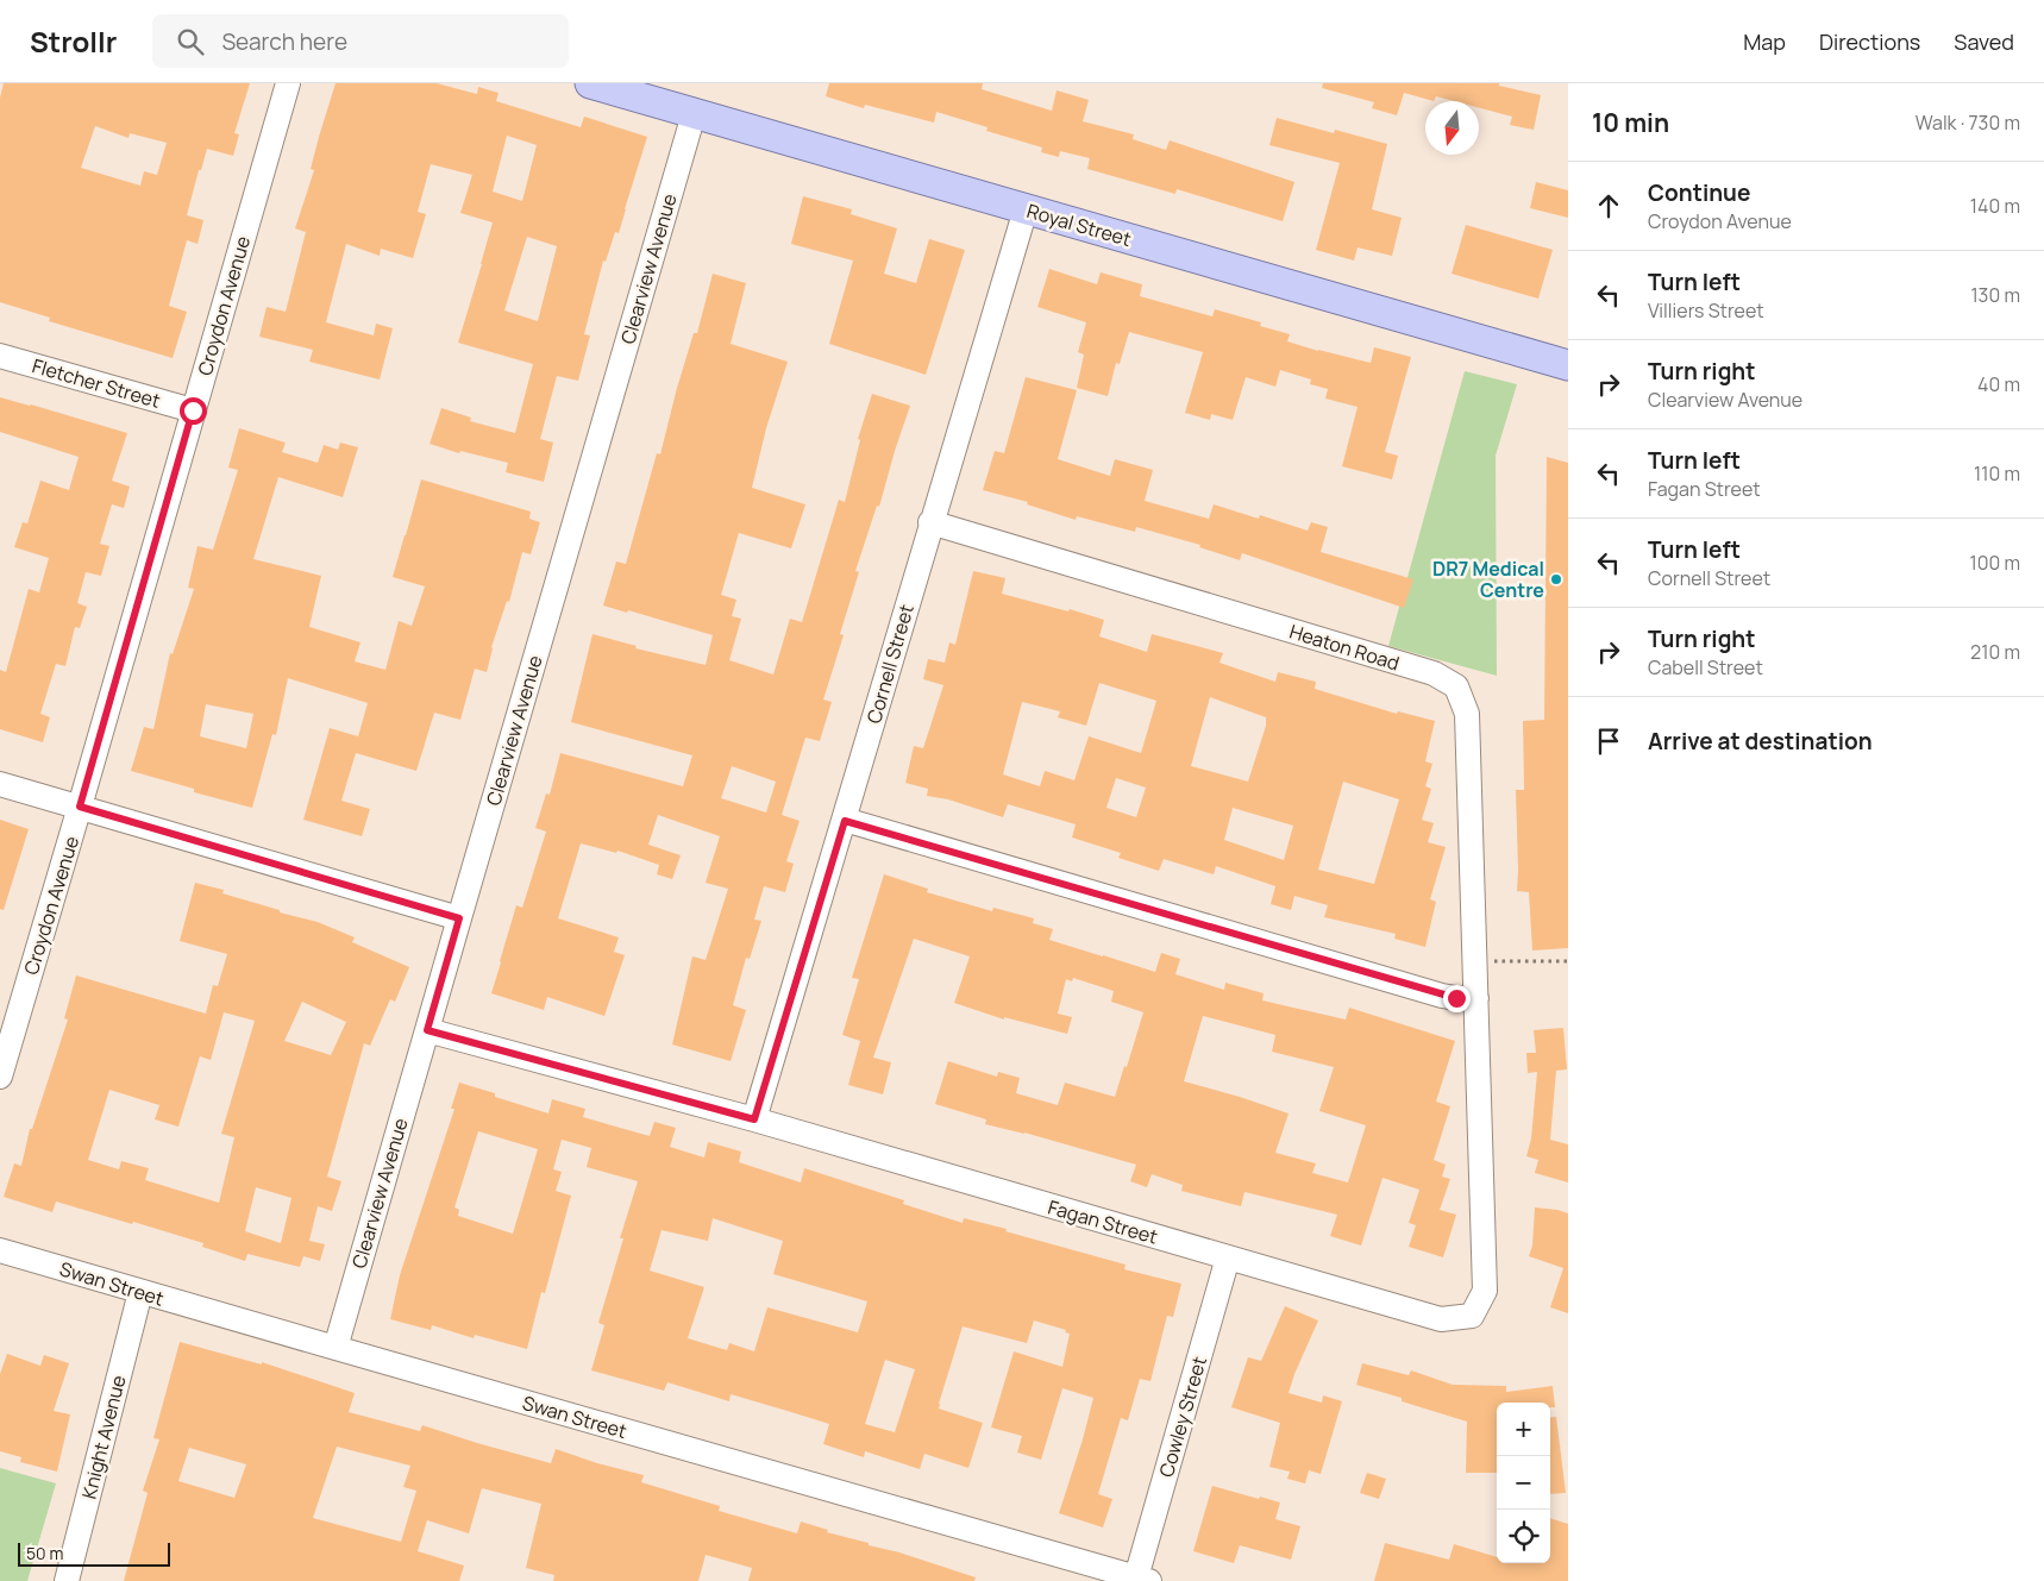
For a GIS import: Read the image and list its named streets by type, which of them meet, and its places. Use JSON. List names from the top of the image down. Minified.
{"streets":{"main road":["Royal Street"],"street":["Clearview Avenue","Croydon Avenue","Fletcher Street","Heaton Road","Cornell Street","Fagan Street","Swan Street","Cowley Street","Knight Avenue"]},"crossings":[["Royal Street","Clearview Avenue"],["Royal Street","Cornell Street"],["Clearview Avenue","Fagan Street"],["Clearview Avenue","Swan Street"],["Croydon Avenue","Fletcher Street"],["Heaton Road","Cornell Street"],["Heaton Road","Fagan Street"],["Cornell Street","Fagan Street"],["Fagan Street","Cowley Street"],["Swan Street","Cowley Street"],["Swan Street","Knight Avenue"]],"places":["DR7 Medical Centre"],"scale_bar":"50 m","north":"bottom","page":{"header":"Strollr","search":"Search here","nav":["Map","Directions","Saved"],"heading":["10 min","Walk · 730 m"],"list":[["Continue","Croydon Avenue","140 m"],["Turn left","Villiers Street","130 m"],["Turn right","Clearview Avenue","40 m"],["Turn left","Fagan Street","110 m"],["Turn left","Cornell Street","100 m"],["Turn right","Cabell Street","210 m"],"Arrive at destination"],"map_buttons":["+","−"],"scale":"50 m"}}
